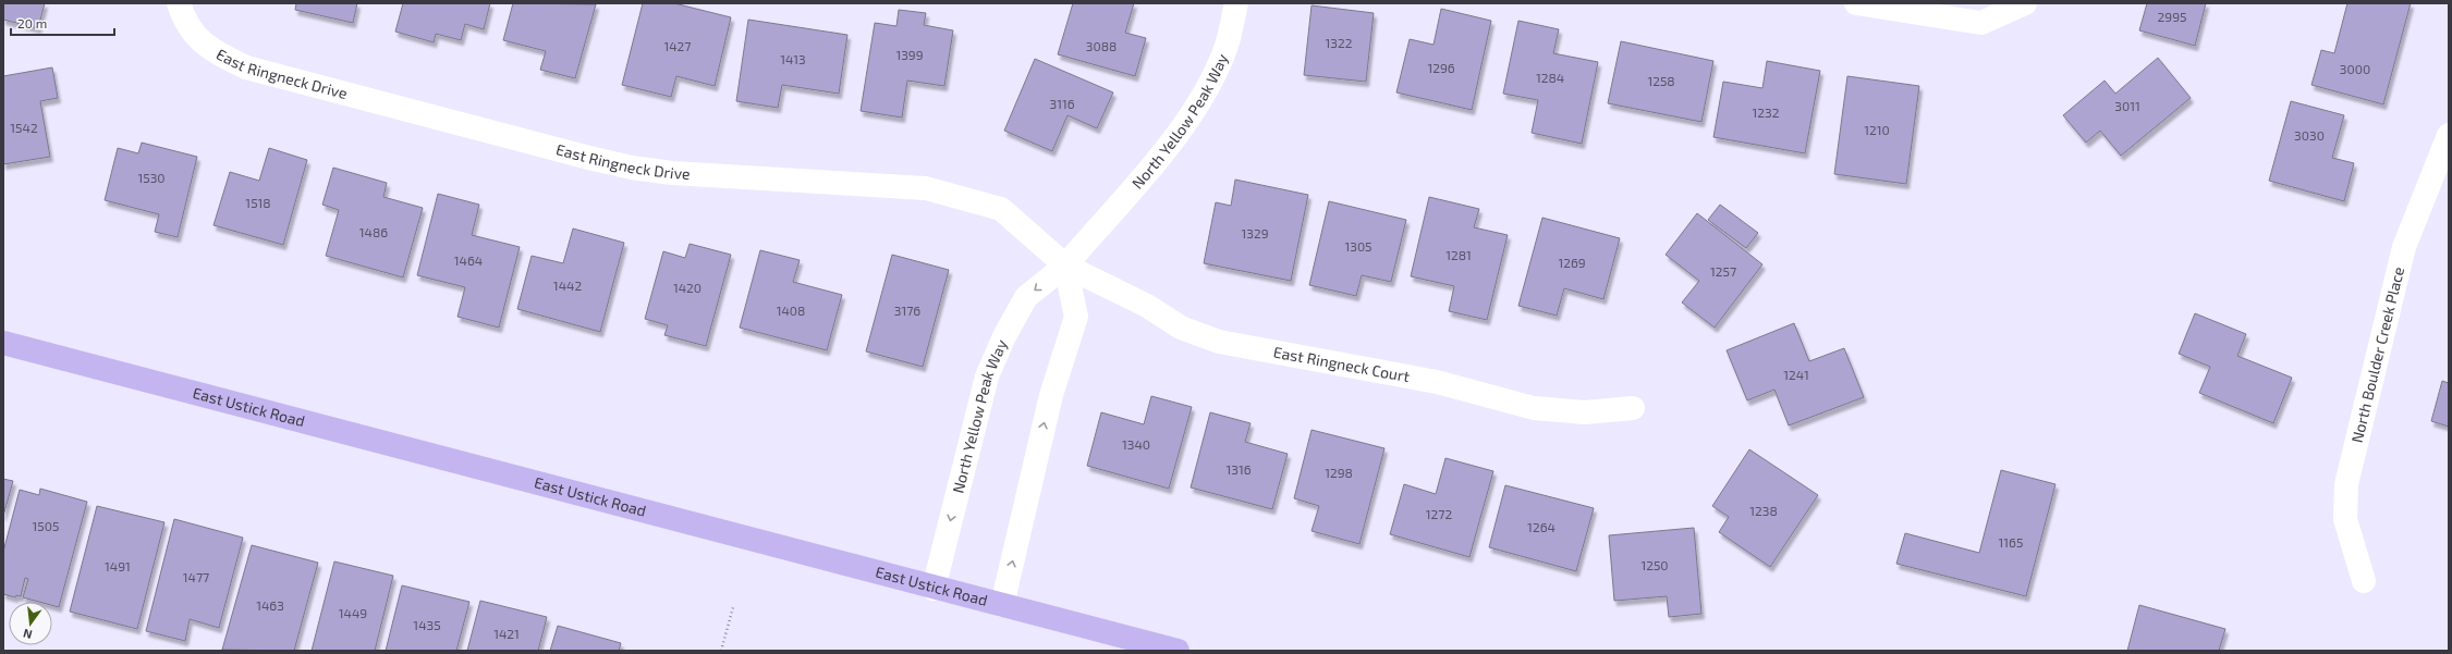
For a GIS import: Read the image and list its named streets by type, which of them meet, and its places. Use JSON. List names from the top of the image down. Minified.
{"streets":{"main road":["East Ustick Road"],"street":["East Ringneck Drive","North Yellow Peak Way","North Boulder Creek Place","East Ringneck Court"]},"crossings":[["East Ringneck Drive","North Yellow Peak Way"],["East Ringneck Drive","East Ringneck Court"],["North Yellow Peak Way","East Ringneck Court"],["North Yellow Peak Way","East Ustick Road"]],"house_numbers":["2995","1322","1427","3088","1399","1413","1296","3000","1284","1258","3116","3011","1232","1542","1210","3030","1530","1518","1486","1329","1305","1281","1464","1269","1257","1442","1420","1408","3176","1241","1340","1316","1298","1238","1272","1505","1264","1165","1250","1491","1477","1463","1449","1435","1421"],"scale_bar":"20 m","north":"bottom"}
